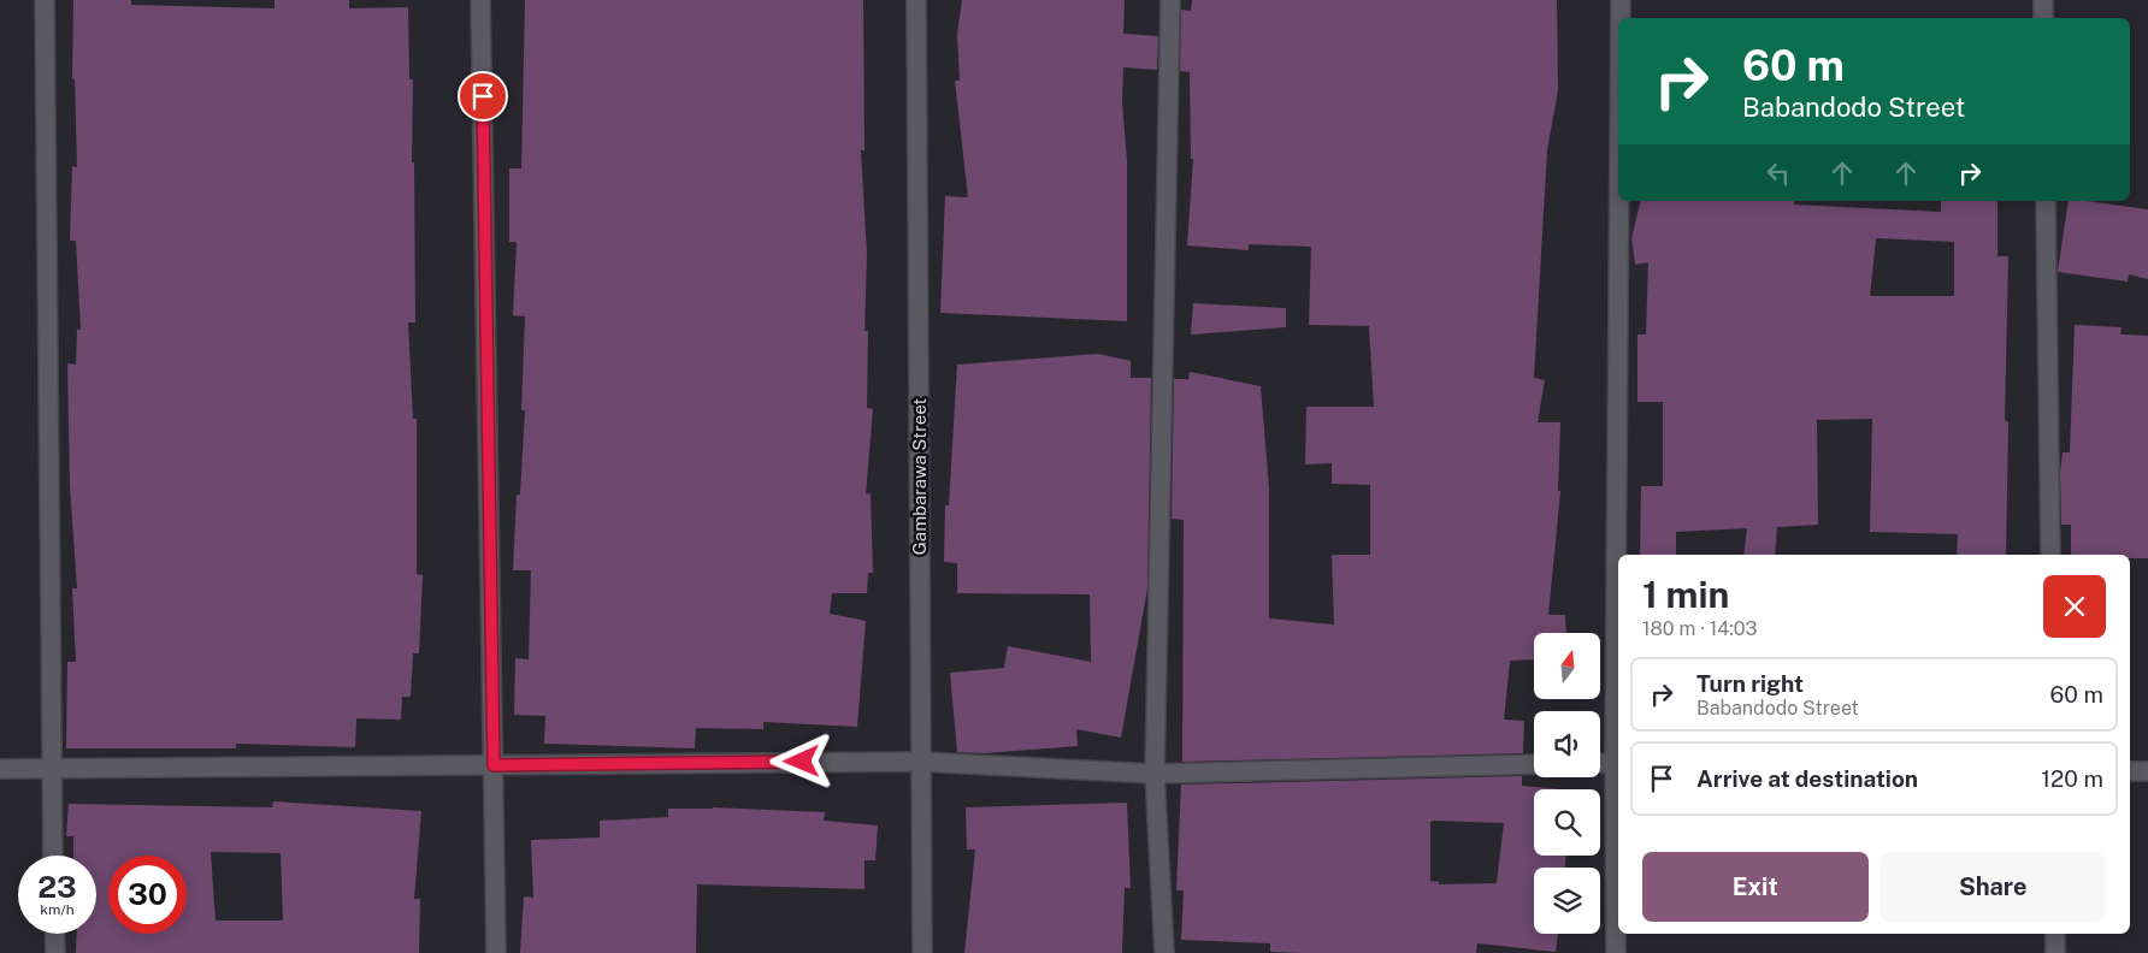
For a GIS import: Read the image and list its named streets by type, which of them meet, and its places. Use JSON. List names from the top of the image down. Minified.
{"streets":{"street":["Gambarawa Street"]},"north":"top","page":{"turn":["60 m","Babandodo Street"],"heading":["1 min","180 m · 14:03"],"list":[{"name":"Turn right","note":"Babandodo Street","value":"60 m"},{"name":"Arrive at destination","value":"120 m"}],"buttons":["Exit","Share"],"speed":"23 km/h","limit":"30"}}
